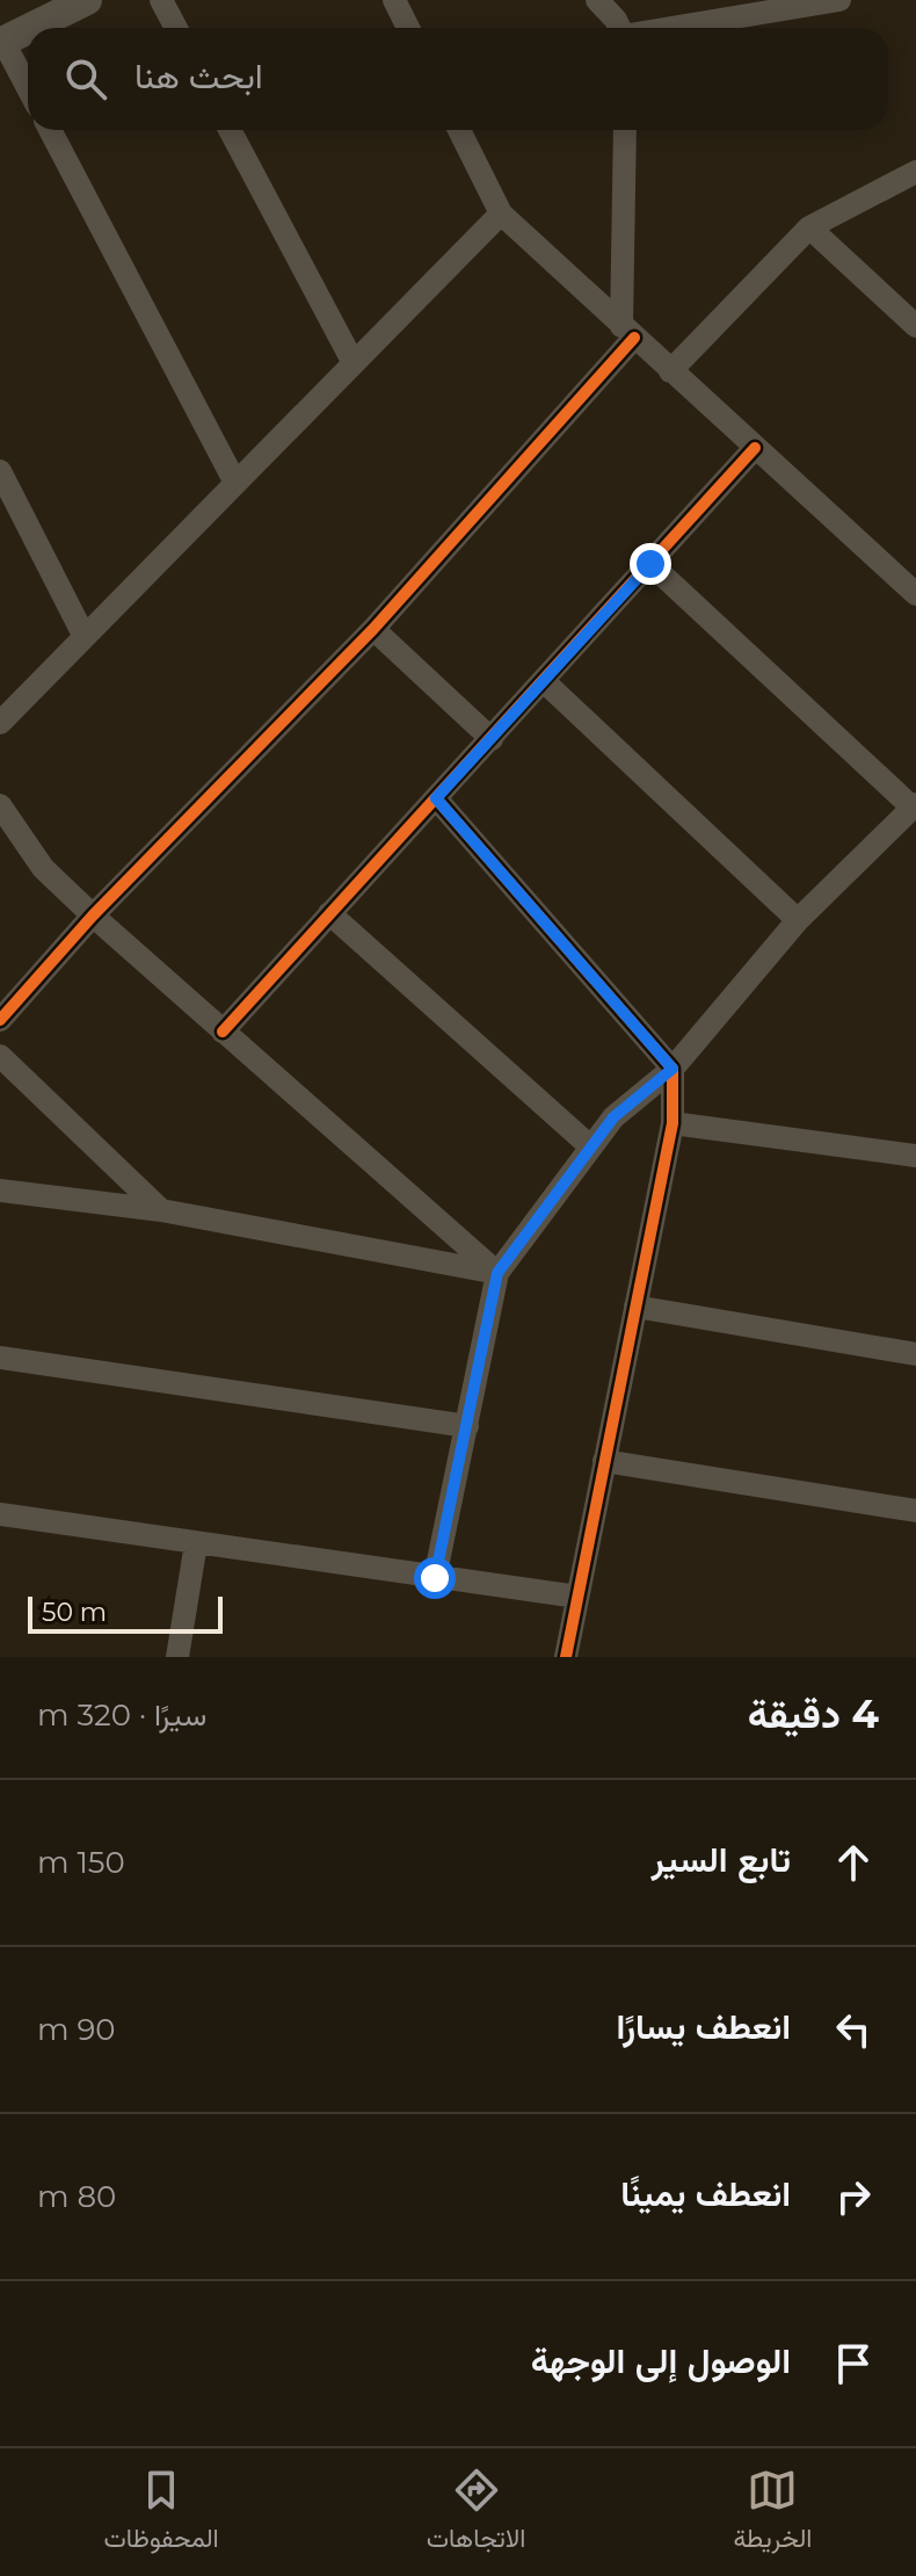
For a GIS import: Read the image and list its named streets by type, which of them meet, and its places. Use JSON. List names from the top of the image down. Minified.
{"scale_bar":"50 m","page":{"search":"ابحث هنا","scale":"50 m","heading":["4 دقيقة","سيرًا · 320 m"],"list":[["تابع السير","150 m"],["انعطف يسارًا","90 m"],["انعطف يمينًا","80 m"],"الوصول إلى الوجهة"],"nav":["الخريطة","الاتجاهات","المحفوظات"]}}
